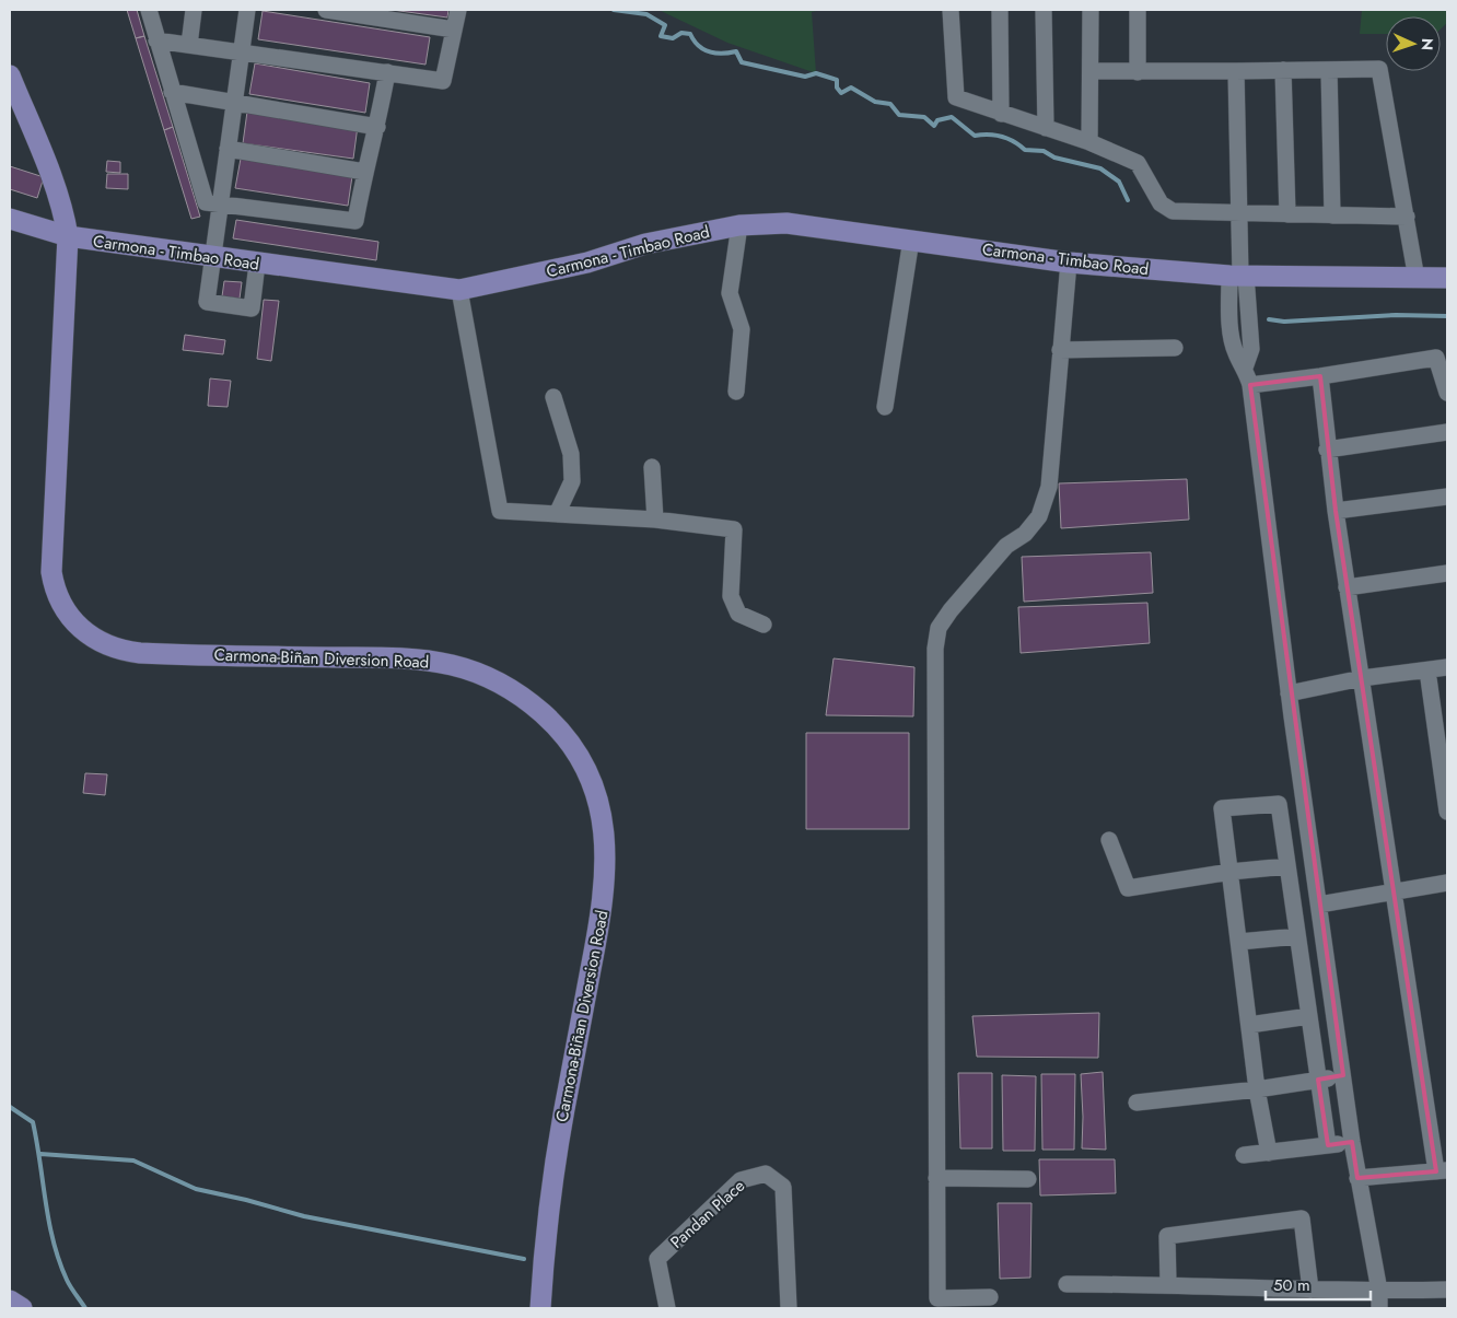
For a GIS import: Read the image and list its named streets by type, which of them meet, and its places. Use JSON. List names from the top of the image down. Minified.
{"streets":{"main road":["Carmona - Timbao Road","Carmona-Biñan Diversion Road"],"street":["Pandan Place"]},"crossings":[["Carmona - Timbao Road","Carmona-Biñan Diversion Road"]],"scale_bar":"50 m","north":"right"}
